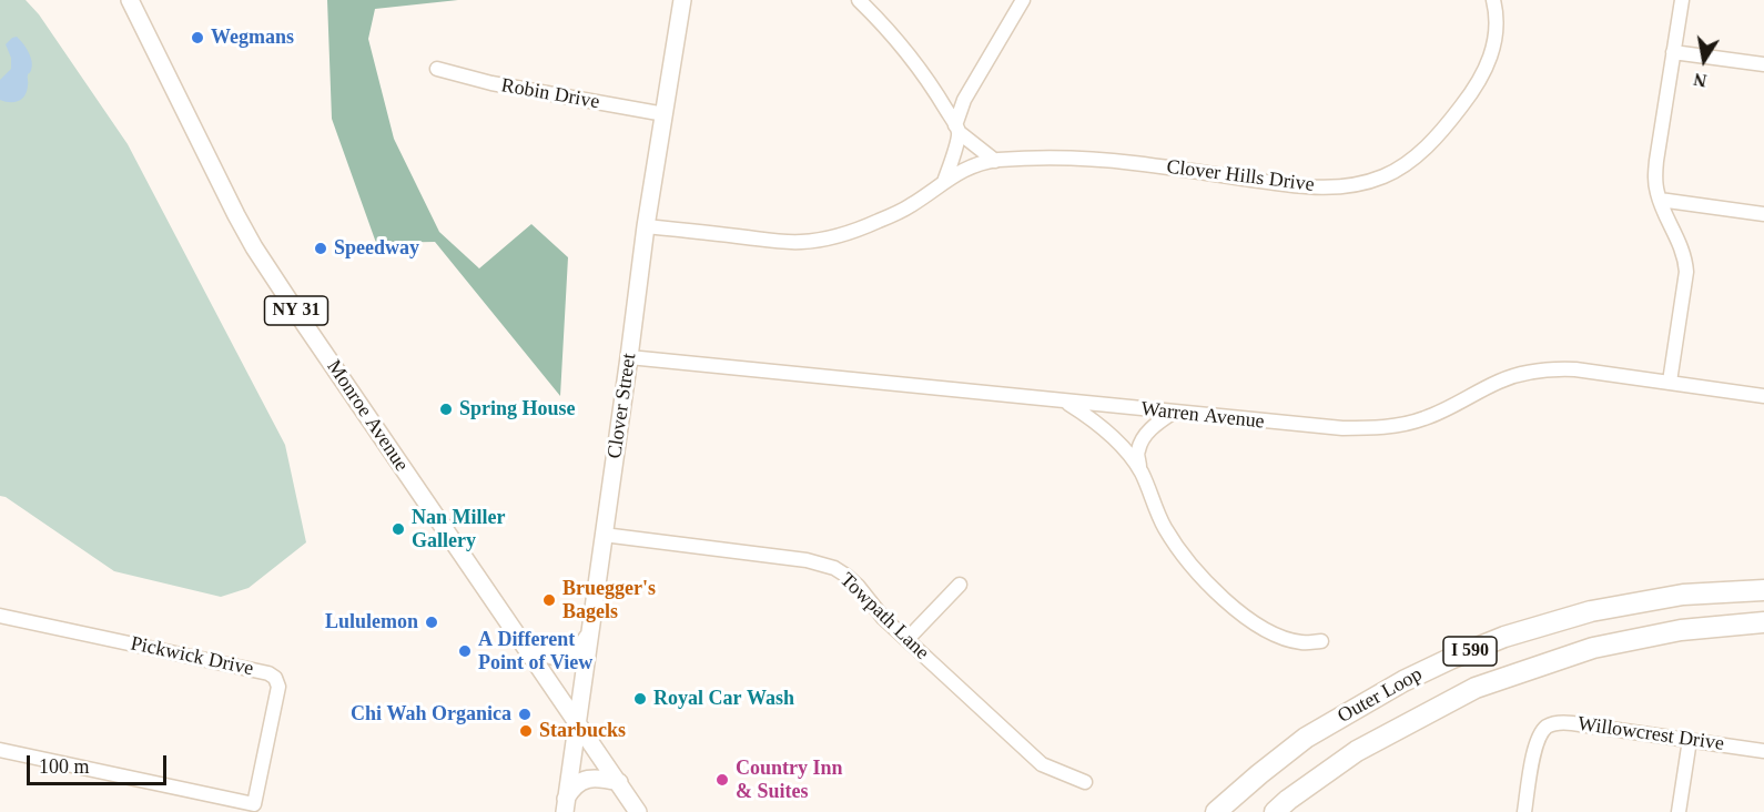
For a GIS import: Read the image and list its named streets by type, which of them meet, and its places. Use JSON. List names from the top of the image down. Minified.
{"streets":{"highway":["I 590","Outer Loop"],"main road":["NY 31","Clover Street","Monroe Avenue"],"street":["Robin Drive","Clover Hills Drive","Warren Avenue","Towpath Lane","Pickwick Drive","Willowcrest Drive"]},"crossings":[["Robin Drive","Clover Street"],["Clover Hills Drive","Clover Street"],["Clover Street","Monroe Avenue"],["Clover Street","Warren Avenue"],["Clover Street","Towpath Lane"]],"places":["Wegmans","Speedway","Spring House","Nan Miller Gallery","Bruegger's Bagels","Lululemon","A Different Point of View","Royal Car Wash","Chi Wah Organica","Starbucks","Country Inn & Suites"],"scale_bar":"100 m","north":"bottom"}
